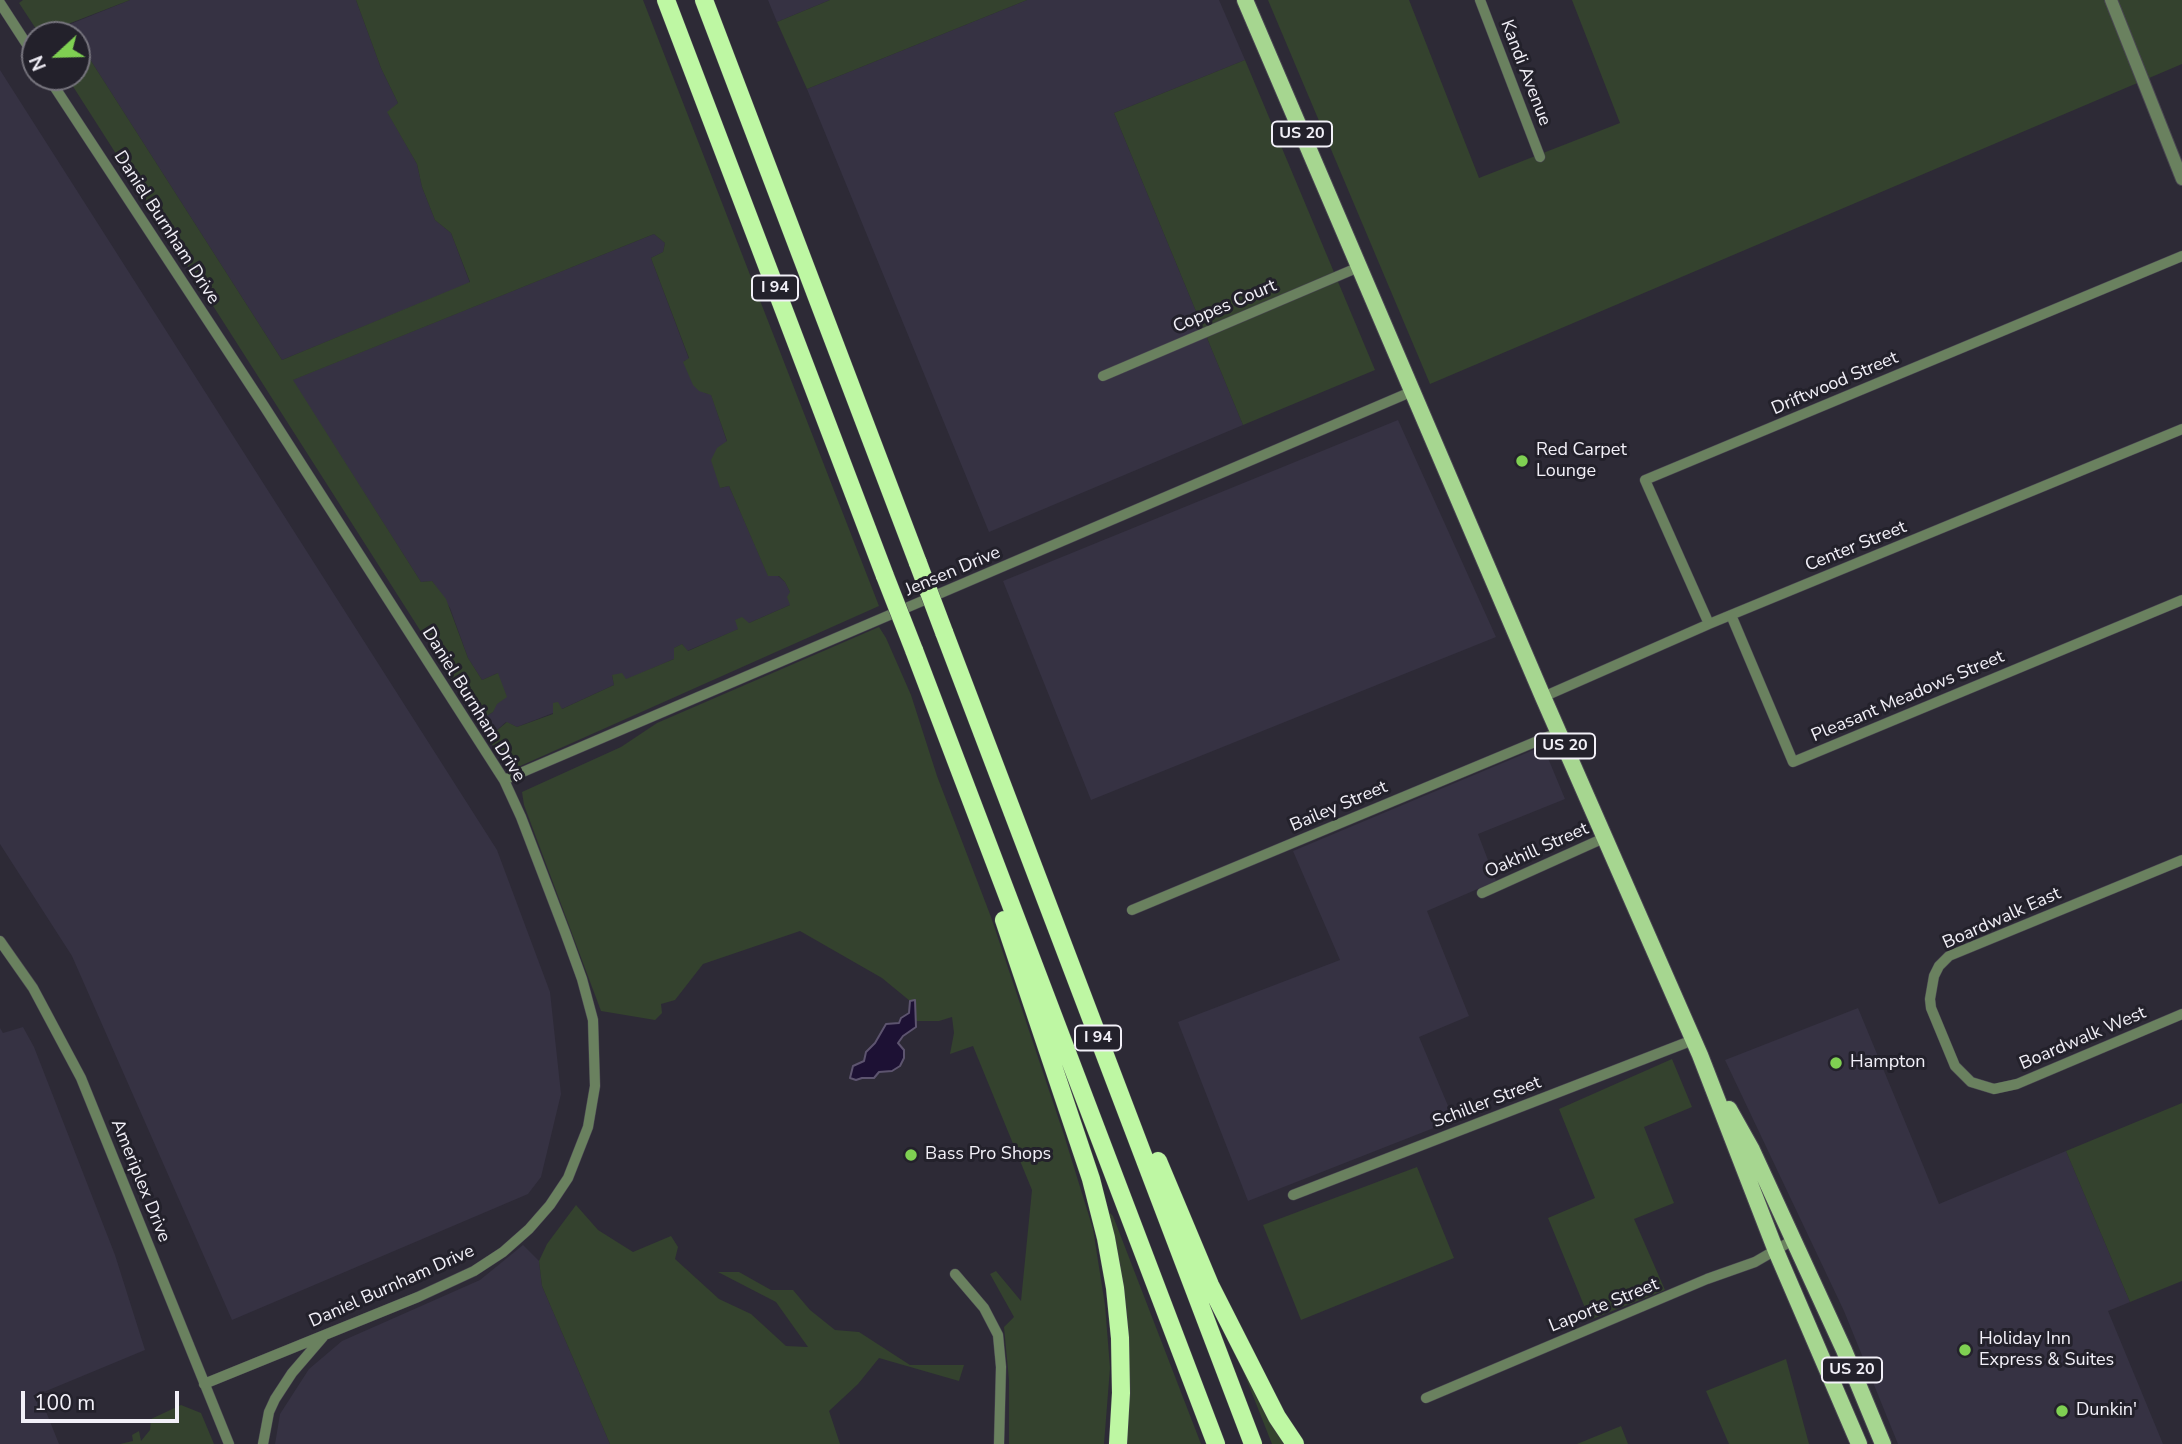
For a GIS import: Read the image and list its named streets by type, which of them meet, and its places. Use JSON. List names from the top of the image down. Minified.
{"streets":{"highway":["I 94"],"main road":["US 20"],"street":["Kandi Avenue","Daniel Burnham Drive","Coppes Court","Driftwood Street","Center Street","Jensen Drive","Pleasant Meadows Street","Bailey Street","Oakhill Street","Boardwalk East","Boardwalk West","Schiller Street","Ameriplex Drive","Laporte Street"]},"crossings":[["US 20","Coppes Court"],["US 20","Center Street"],["US 20","Jensen Drive"],["US 20","Bailey Street"],["US 20","Oakhill Street"],["US 20","Schiller Street"],["US 20","Laporte Street"],["Daniel Burnham Drive","Jensen Drive"],["Daniel Burnham Drive","Ameriplex Drive"],["Driftwood Street","Center Street"],["Center Street","Pleasant Meadows Street"],["Boardwalk East","Boardwalk West"]],"places":["Red Carpet Lounge","Hampton","Bass Pro Shops","Holiday Inn Express & Suites","Dunkin'"],"scale_bar":"100 m","north":"left"}
